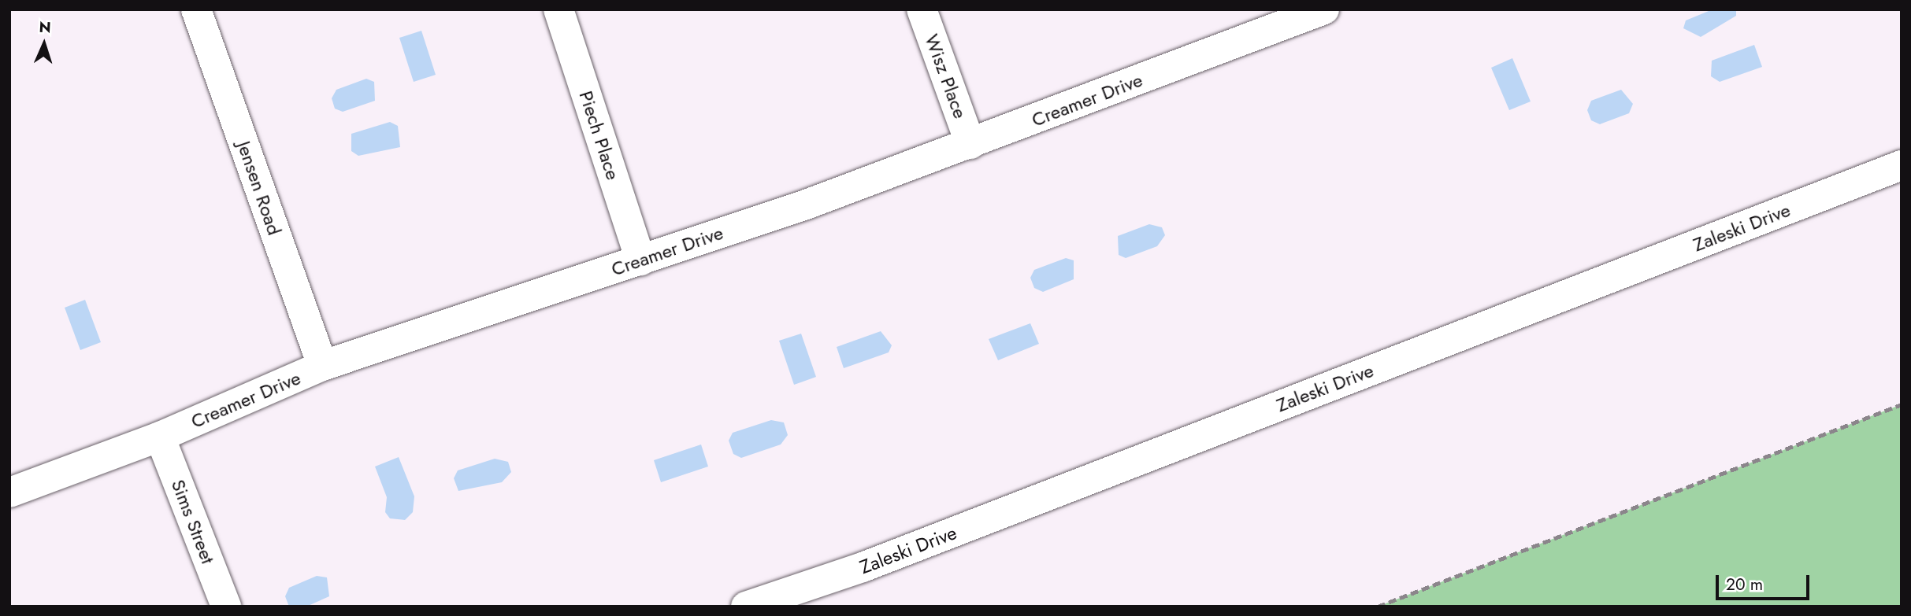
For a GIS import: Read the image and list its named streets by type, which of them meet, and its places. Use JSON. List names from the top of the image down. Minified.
{"streets":{"street":["Wisz Place","Creamer Drive","Piech Place","Jensen Road","Zaleski Drive","Sims Street"]},"crossings":[["Wisz Place","Creamer Drive"],["Creamer Drive","Piech Place"],["Creamer Drive","Jensen Road"],["Creamer Drive","Sims Street"]],"scale_bar":"20 m","north":"top"}
